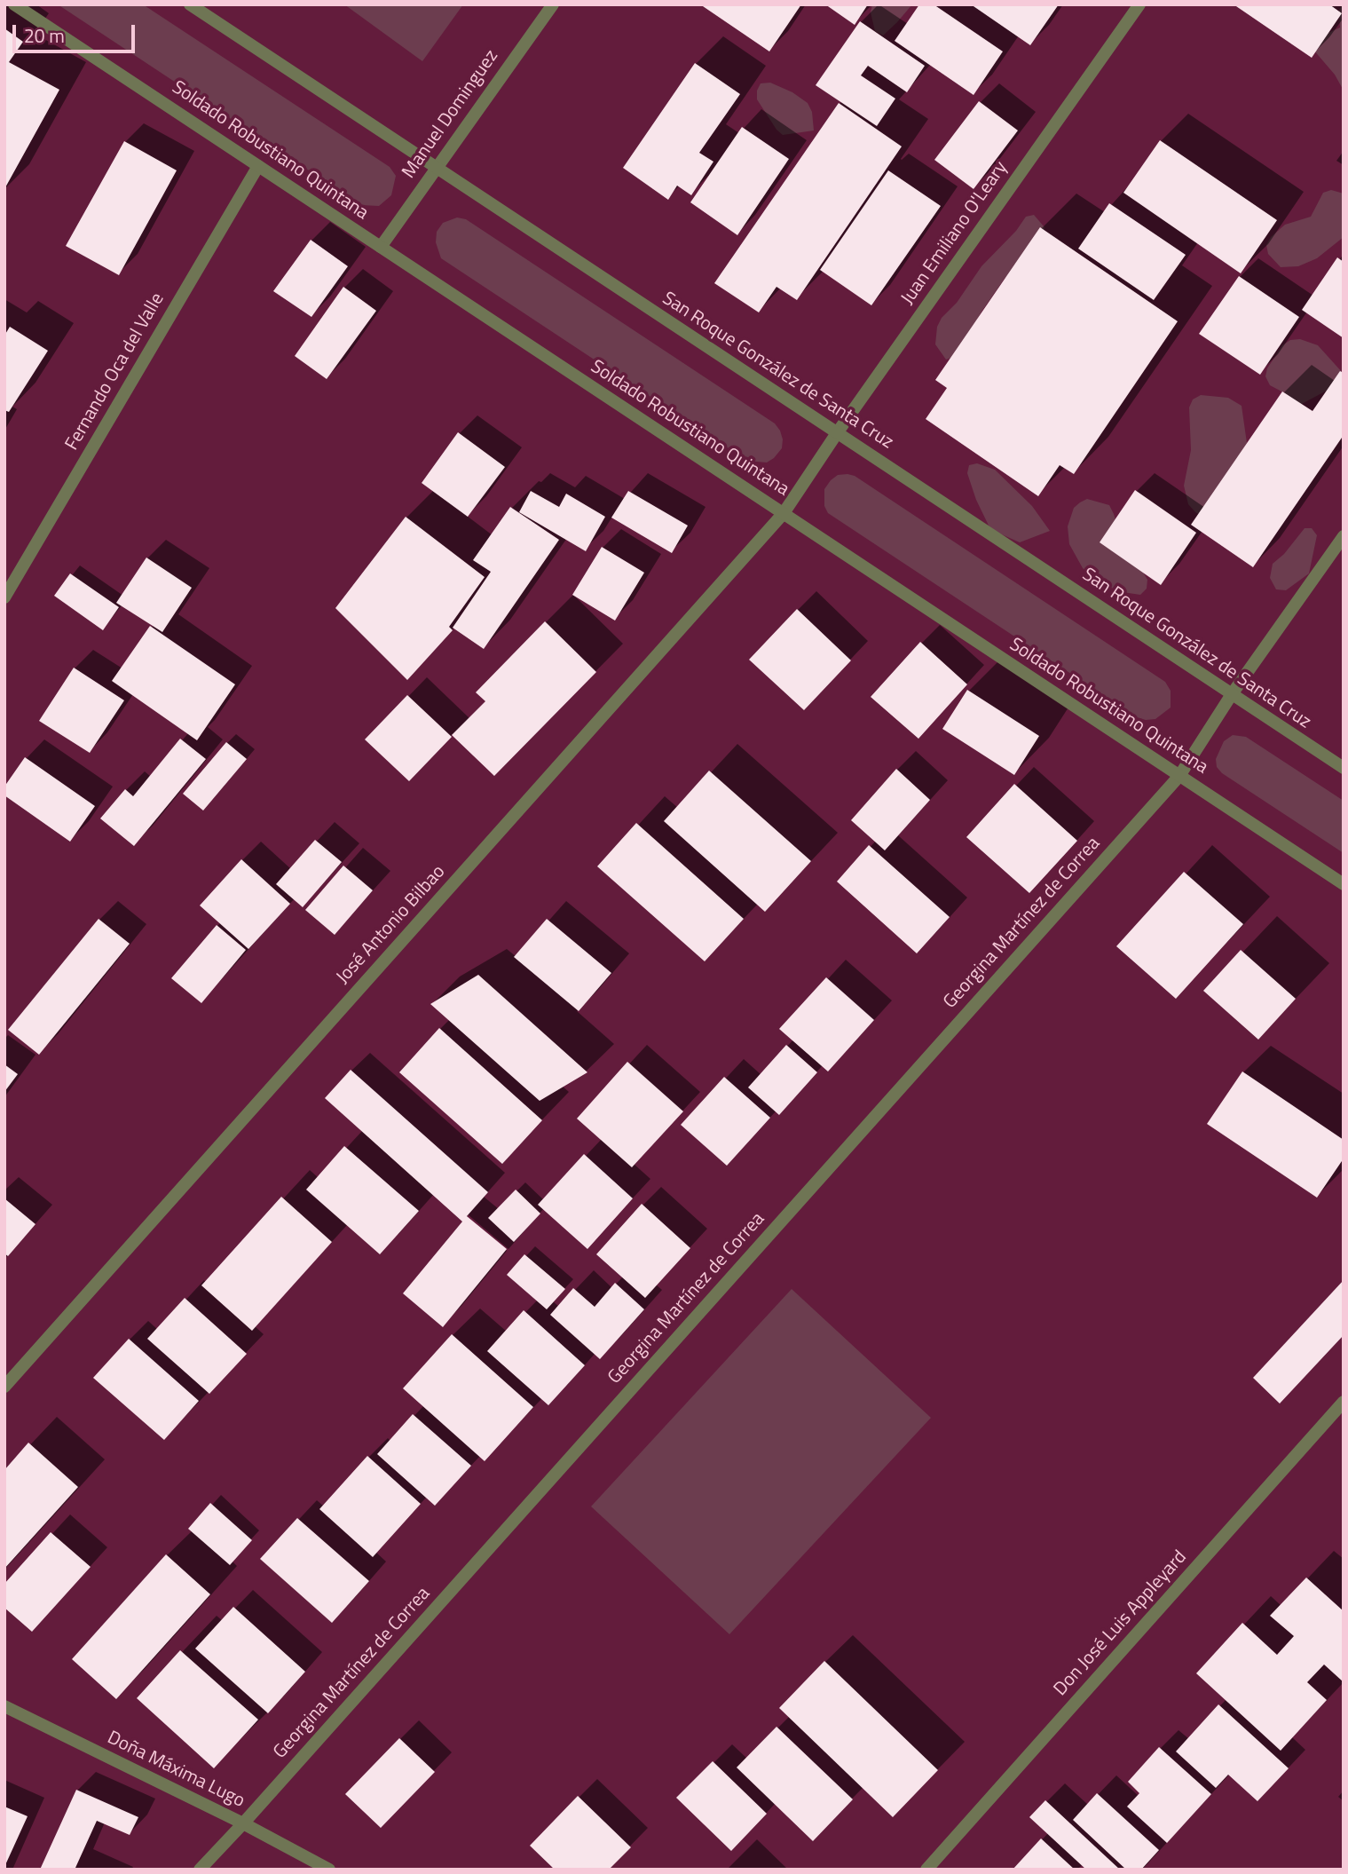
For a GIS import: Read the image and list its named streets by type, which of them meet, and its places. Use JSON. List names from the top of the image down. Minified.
{"streets":{"street":["Manuel Dominguez","Soldado Robustiano Quintana","Juan Emiliano O'Leary","San Roque González de Santa Cruz","Fernando Oca del Valle","Georgina Martínez de Correa","José Antonio Bilbao","Don José Luis Appleyard","Doña Máxima Lugo"]},"crossings":[["Manuel Dominguez","Soldado Robustiano Quintana"],["Manuel Dominguez","San Roque González de Santa Cruz"],["Soldado Robustiano Quintana","Fernando Oca del Valle"],["Soldado Robustiano Quintana","Georgina Martínez de Correa"],["Soldado Robustiano Quintana","José Antonio Bilbao"],["Juan Emiliano O'Leary","San Roque González de Santa Cruz"],["Juan Emiliano O'Leary","José Antonio Bilbao"],["San Roque González de Santa Cruz","Georgina Martínez de Correa"],["Georgina Martínez de Correa","Doña Máxima Lugo"]],"scale_bar":"20 m"}
